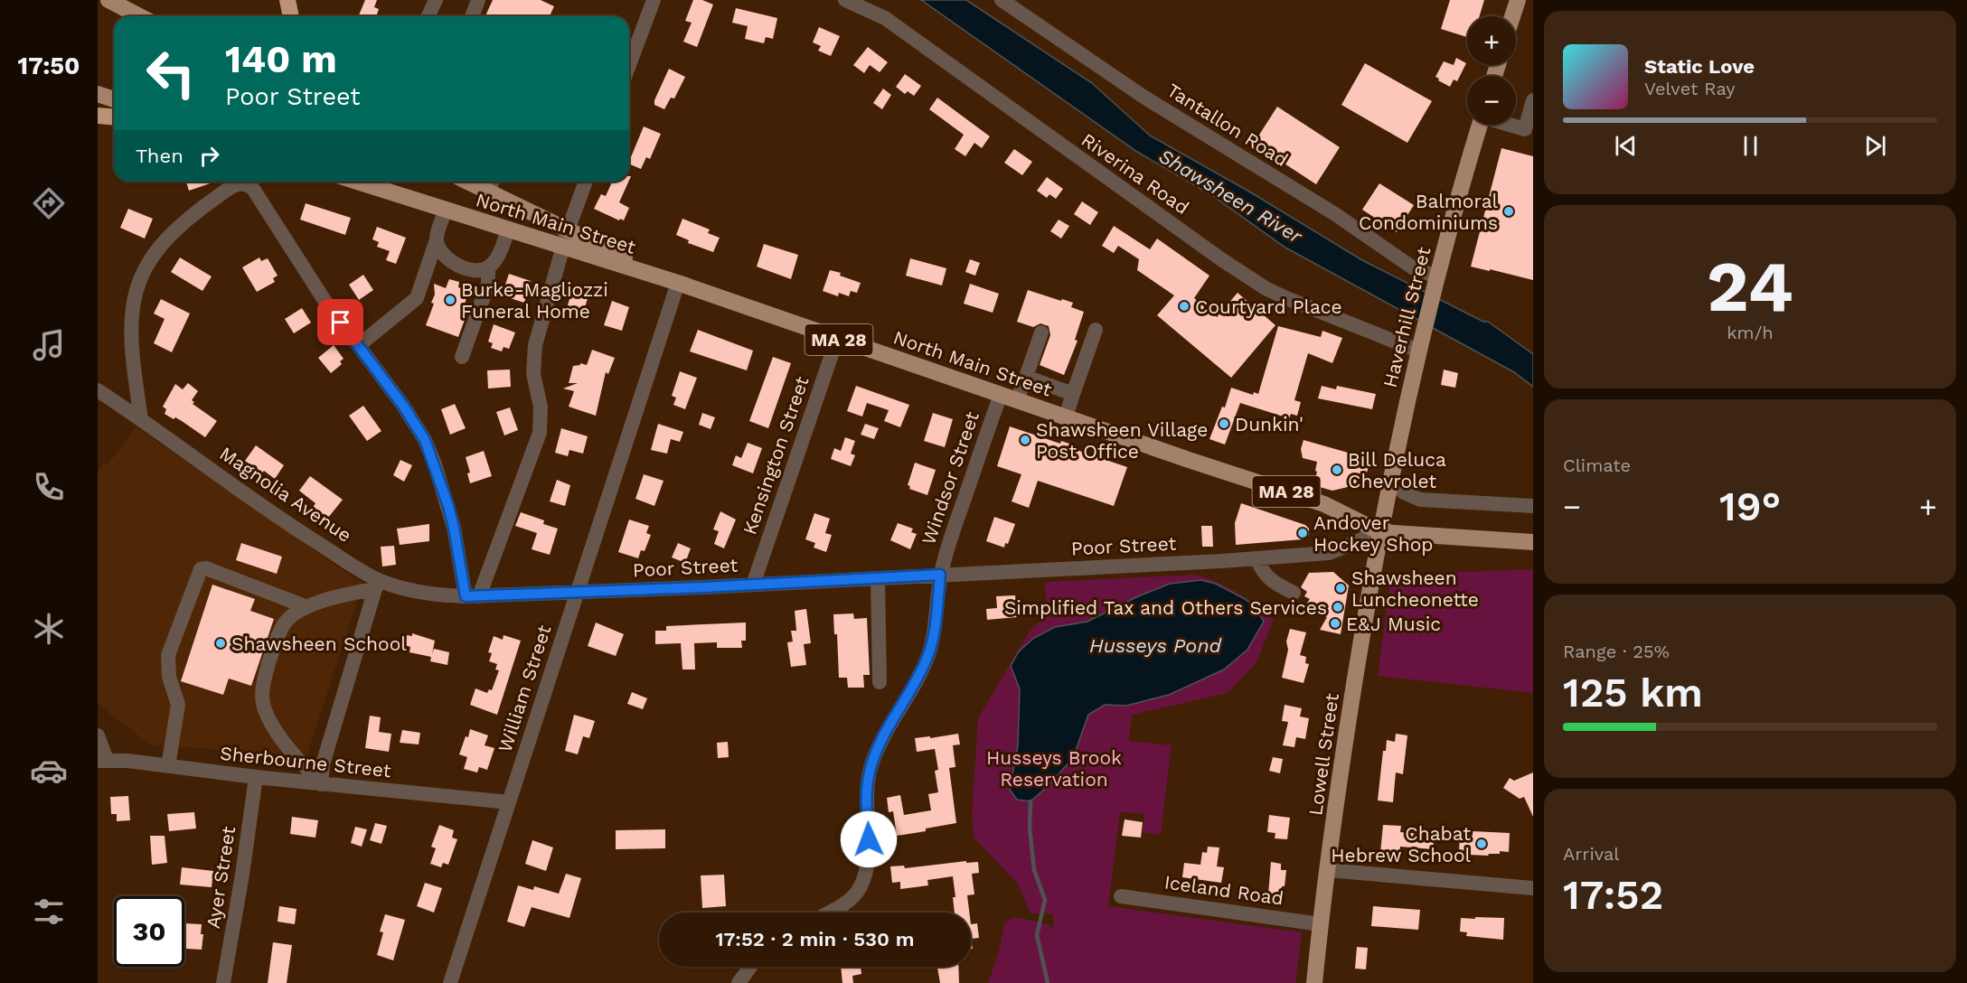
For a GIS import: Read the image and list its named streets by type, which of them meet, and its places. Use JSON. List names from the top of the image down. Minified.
{"streets":{"main road":["North Main Street","Haverhill Street","MA 28","Lowell Street"],"street":["Tantallon Road","Riverina Road","Kensington Street","Windsor Street","Magnolia Avenue","Poor Street","William Street","Sherbourne Street","Ayer Street","Iceland Road"]},"crossings":[["Tantallon Road","Haverhill Street"],["Riverina Road","Haverhill Street"],["North Main Street","Haverhill Street"],["North Main Street","MA 28"],["North Main Street","Kensington Street"],["North Main Street","Windsor Street"],["North Main Street","Poor Street"],["North Main Street","William Street"],["North Main Street","Lowell Street"],["Haverhill Street","Poor Street"],["Haverhill Street","Lowell Street"],["MA 28","William Street"],["Kensington Street","Poor Street"],["Windsor Street","Poor Street"],["Magnolia Avenue","Poor Street"],["Poor Street","William Street"],["Poor Street","Lowell Street"],["William Street","Sherbourne Street"],["Lowell Street","Iceland Road"],["Sherbourne Street","Ayer Street"]],"water":["Shawsheen River","Husseys Pond"],"parks":["Husseys Brook Reservation"],"places":["Balmoral Condominiums","Burke-Magliozzi Funeral Home","Courtyard Place","Dunkin'","Shawsheen Village Post Office","Bill Deluca Chevrolet","Andover Hockey Shop","Shawsheen Luncheonette","Simplified Tax and Others Services","E&J Music","Shawsheen School","Chabat Hebrew School"],"page":{"tabs":"17:50","map_buttons":["+","−"],"turn":["140 m","Poor Street"],"song":["Static Love","Velvet Ray"],"then":"Then","tile":[["24","km/h"],"Climate",["Range · 25%","125 km"],["Arrival","17:52"]],"heat":["−","19°","+"],"limit":"30","trip":"17:52 · 2 min · 530 m"}}
